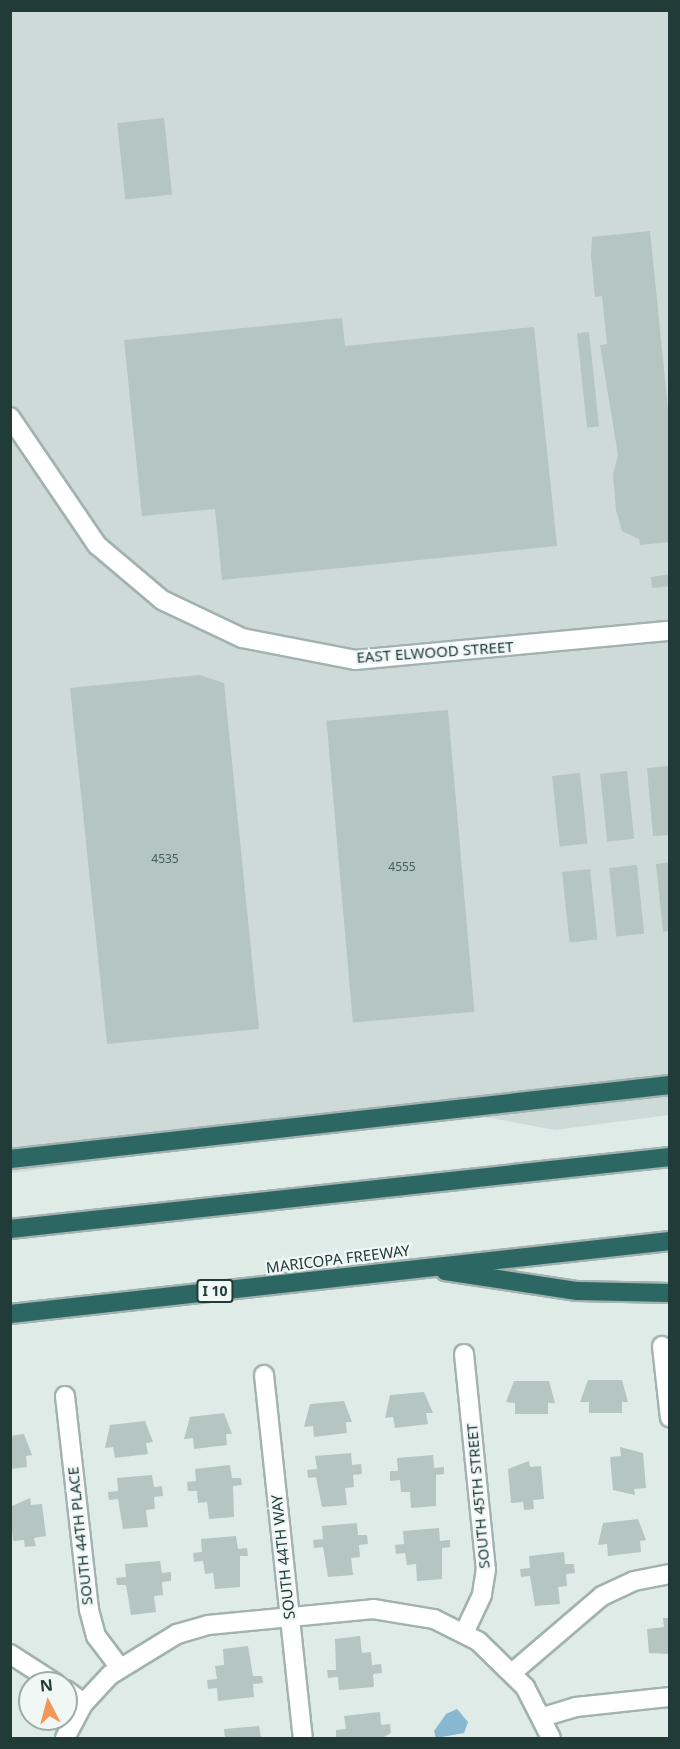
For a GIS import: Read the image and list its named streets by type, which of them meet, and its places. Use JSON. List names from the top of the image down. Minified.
{"streets":{"highway":["MARICOPA FREEWAY","I 10"],"street":["EAST ELWOOD STREET","SOUTH 45TH STREET","SOUTH 44TH PLACE","SOUTH 44TH WAY"]},"house_numbers":["4535","4555"],"north":"top"}
